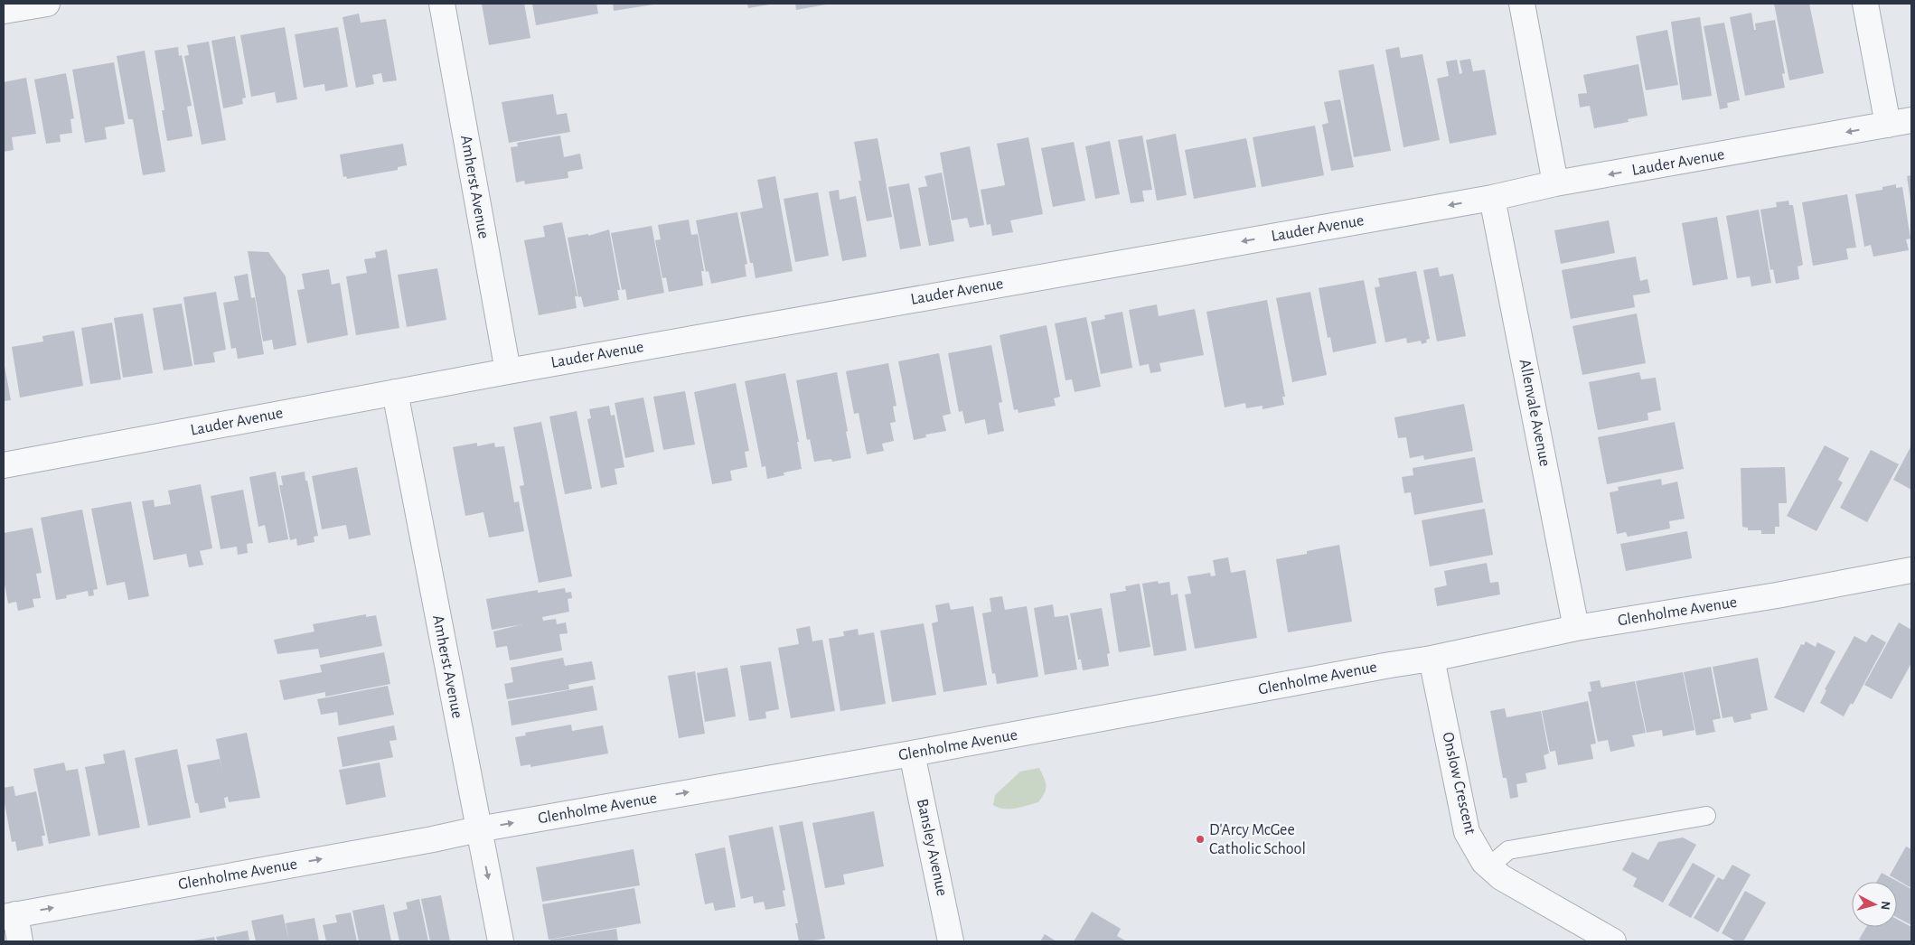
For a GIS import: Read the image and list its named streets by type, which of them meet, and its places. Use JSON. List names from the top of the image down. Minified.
{"streets":{"street":["Lauder Avenue","Amherst Avenue","Allenvale Avenue","Glenholme Avenue","Onslow Crescent","Bansley Avenue"]},"crossings":[["Lauder Avenue","Amherst Avenue"],["Lauder Avenue","Allenvale Avenue"],["Amherst Avenue","Glenholme Avenue"],["Allenvale Avenue","Glenholme Avenue"],["Glenholme Avenue","Onslow Crescent"],["Glenholme Avenue","Bansley Avenue"]],"one_way":["Lauder Avenue","Glenholme Avenue"],"places":["D'Arcy McGee Catholic School"],"north":"right"}
